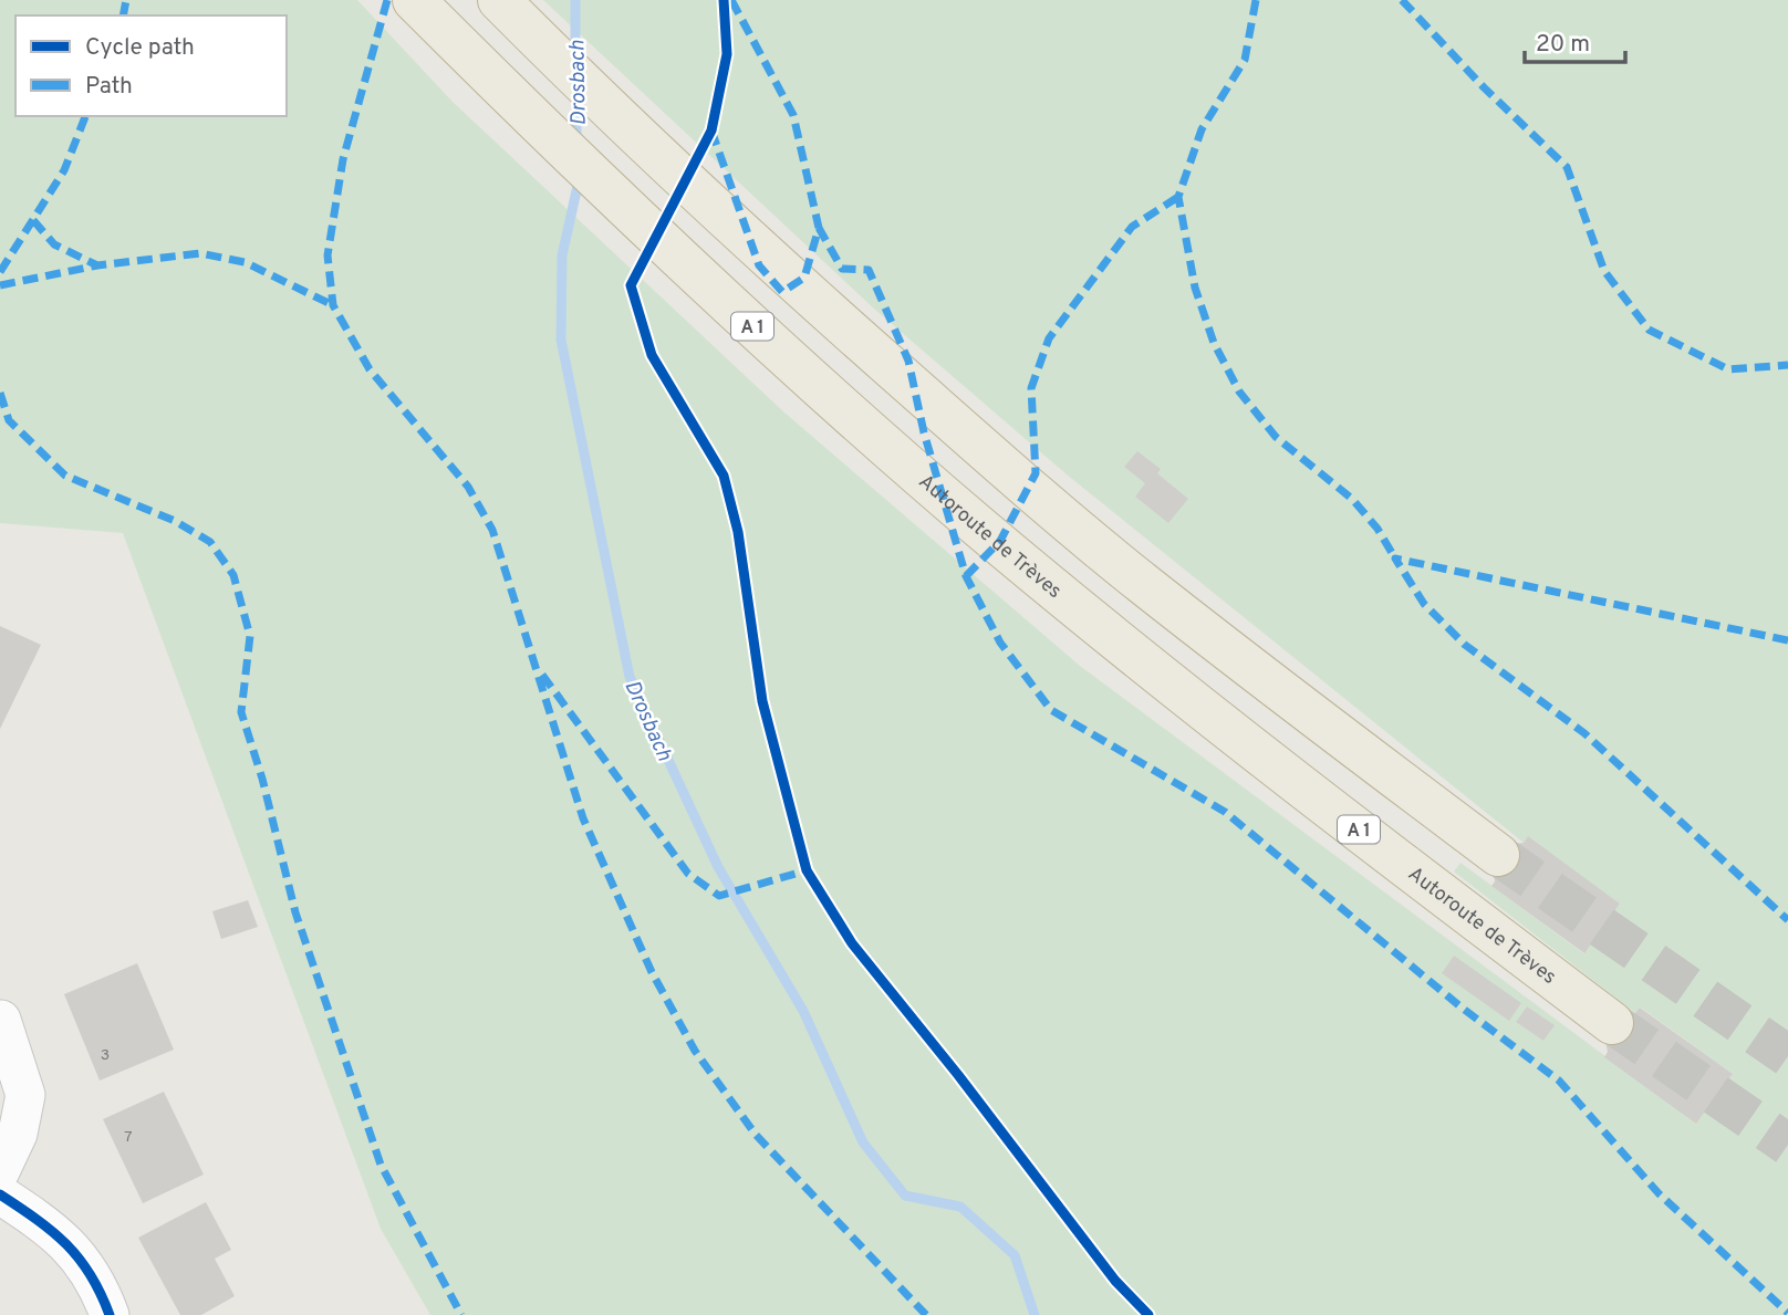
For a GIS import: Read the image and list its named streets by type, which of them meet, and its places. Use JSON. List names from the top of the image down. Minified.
{"streets":{"highway":["A 1","Autoroute de Trèves"]},"water":["Drosbach"],"house_numbers":["3","7"],"legend":["Cycle path","Path"],"scale_bar":"20 m"}
